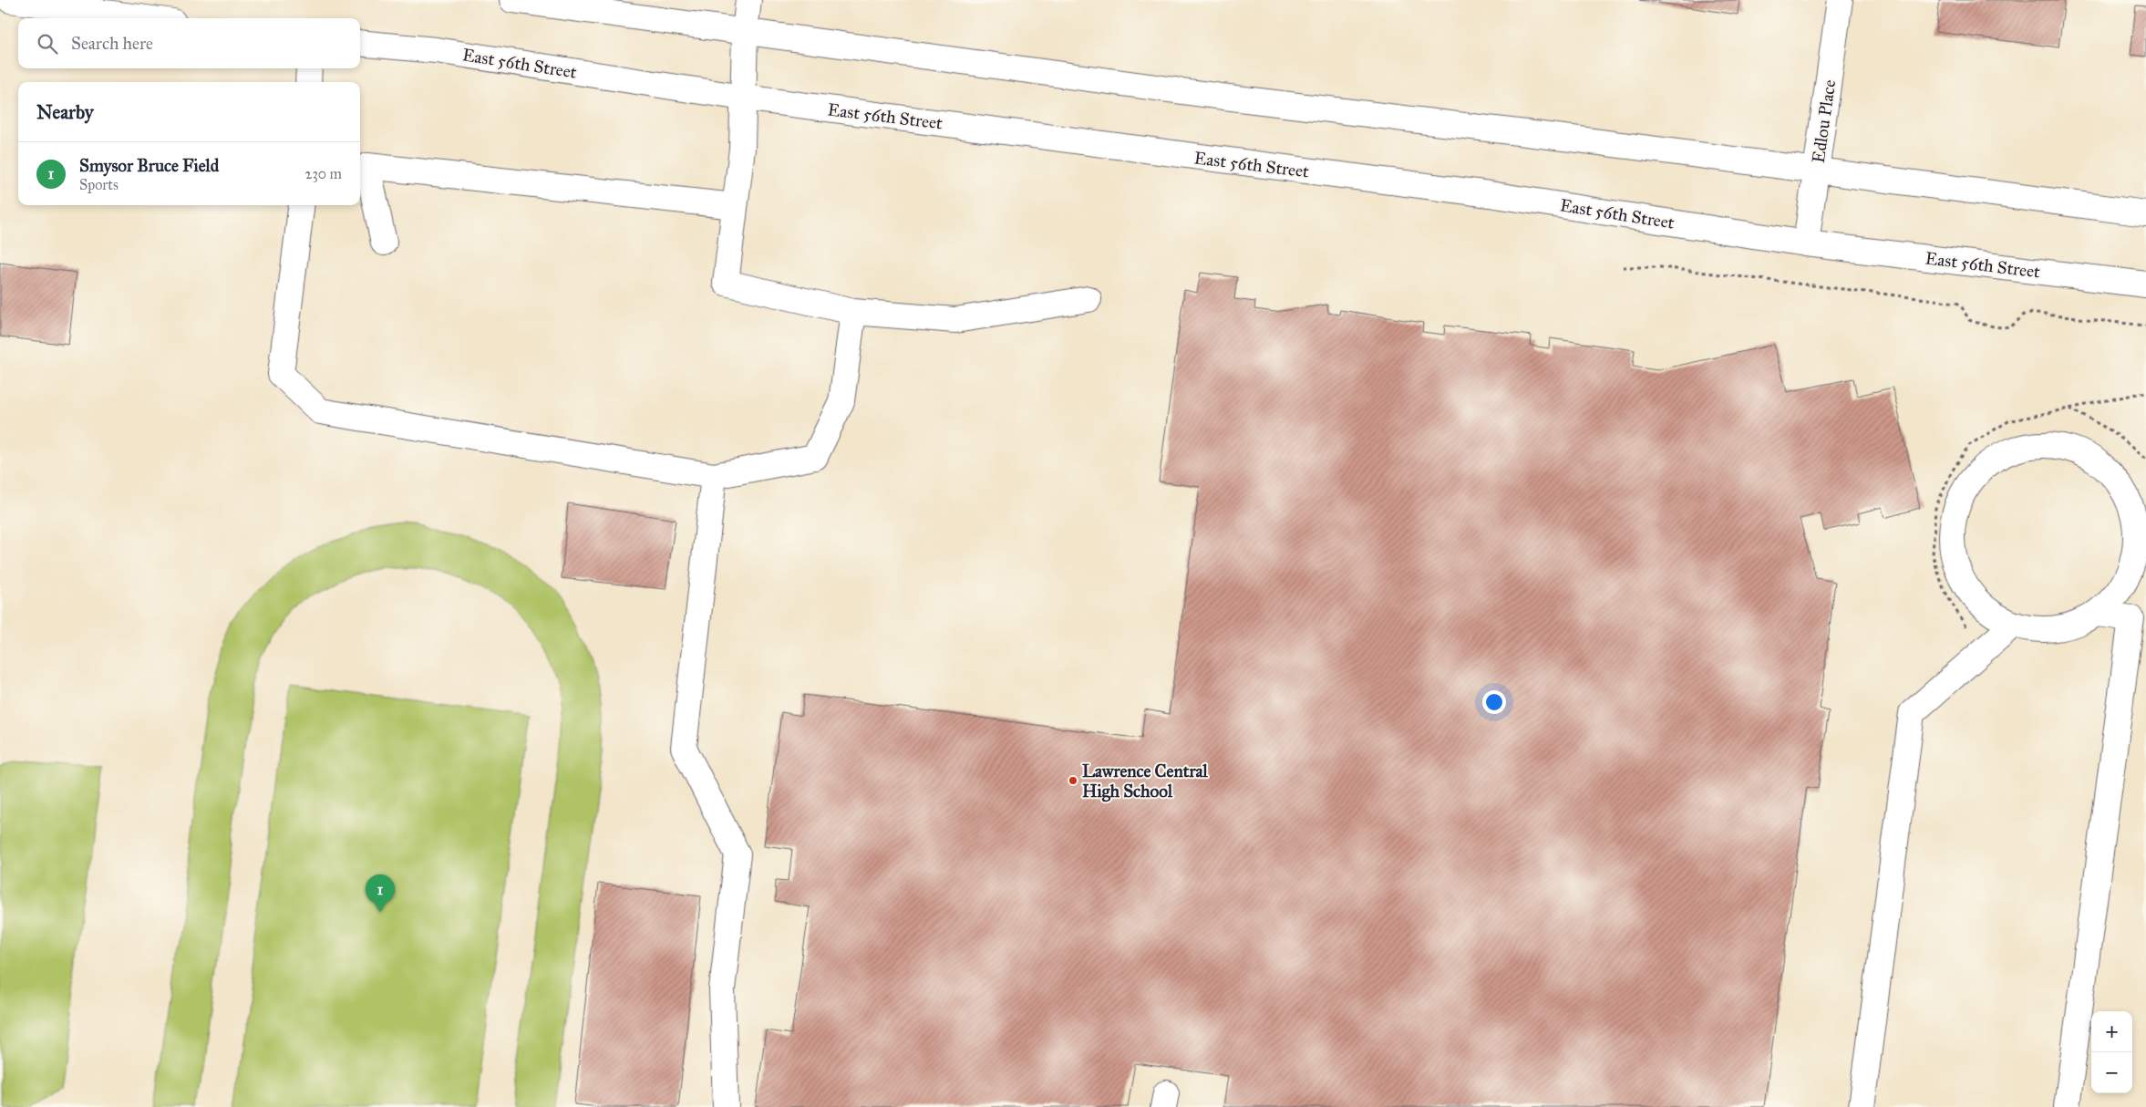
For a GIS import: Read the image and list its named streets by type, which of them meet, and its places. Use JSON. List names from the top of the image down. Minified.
{"streets":{"main road":["East 56th Street","Edlou Place"]},"crossings":[["East 56th Street","Edlou Place"]],"places":["Lawrence Central High School"],"page":{"search":"Search here","heading":"Nearby","list":[{"mark":"1","name":"Smysor Bruce Field","note":"Sports","value":"230 m"}],"pins":"1","map_buttons":["+","−"]}}
